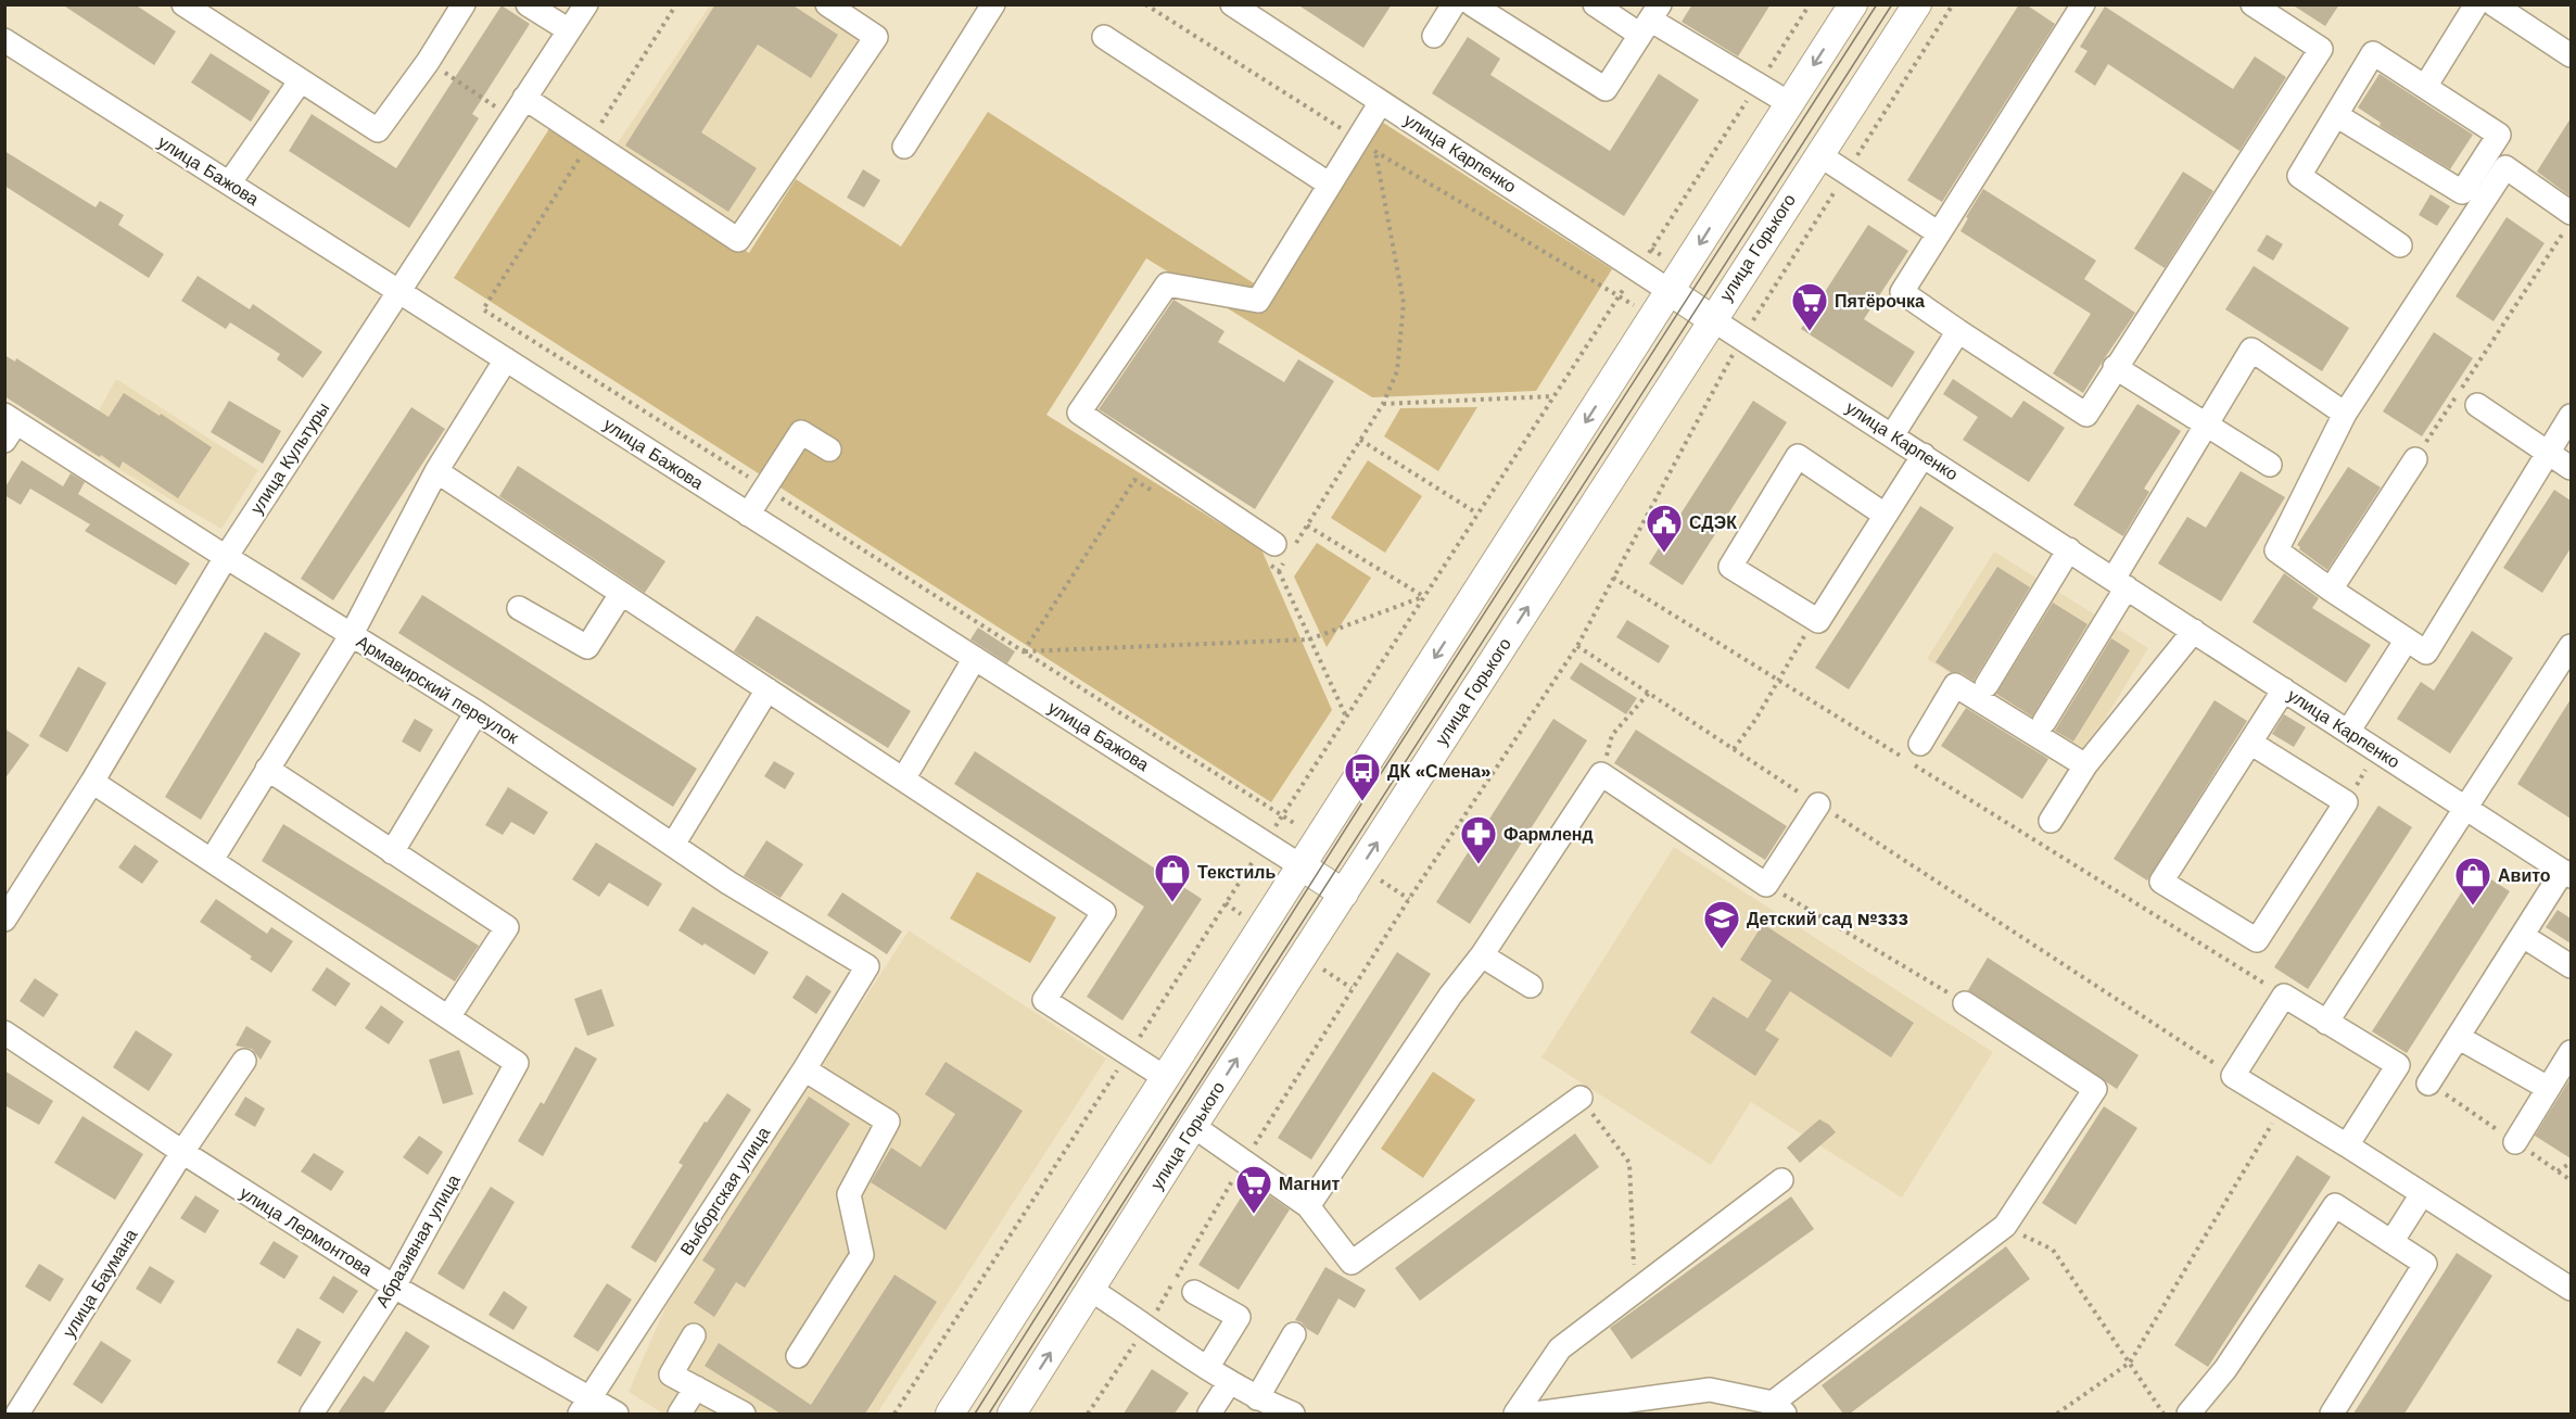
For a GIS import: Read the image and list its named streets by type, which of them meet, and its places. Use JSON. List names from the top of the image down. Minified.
{"streets":{"main road":["улица Карпенко","улица Горького"],"street":["улица Бажова","улица Культуры","Армавирский переулок","Выборгская улица","улица Лермонтова","Абразивная улица","улица Баумана"]},"crossings":[["улица Карпенко","улица Горького"],["улица Бажова","улица Культуры"],["улица Культуры","Армавирский переулок"],["Армавирский переулок","Выборгская улица"],["Выборгская улица","улица Лермонтова"],["улица Лермонтова","Абразивная улица"],["улица Лермонтова","улица Баумана"]],"places":{"supermarket":["Пятёрочка","Магнит"],"public building":["СДЭК"],"bus stop":["ДК «Смена»"],"pharmacy":["Фармленд"],"shop":["Текстиль","Авито"],"school or university":["Детский сад №333"]}}
